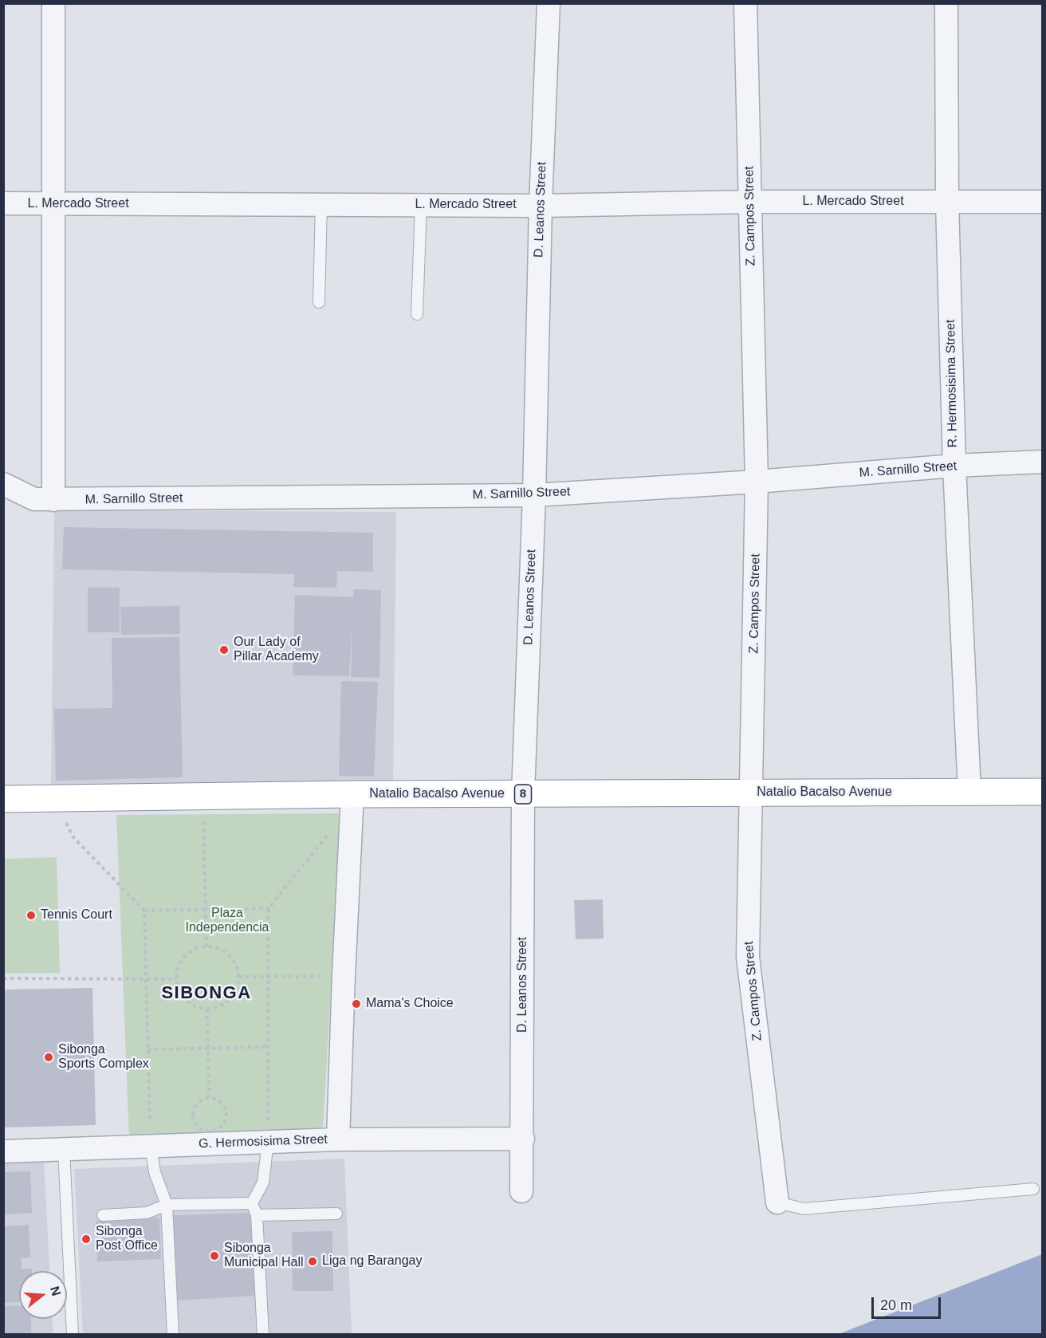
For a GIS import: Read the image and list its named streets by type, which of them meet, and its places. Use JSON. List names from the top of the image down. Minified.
{"streets":{"highway":["Natalio Bacalso Avenue","8"],"street":["L. Mercado Street","D. Leanos Street","Z. Campos Street","R. Hermosisima Street","M. Sarnillo Street","G. Hermosisima Street"]},"crossings":[["L. Mercado Street","D. Leanos Street"],["L. Mercado Street","Z. Campos Street"],["L. Mercado Street","R. Hermosisima Street"],["D. Leanos Street","M. Sarnillo Street"],["D. Leanos Street","Natalio Bacalso Avenue"],["D. Leanos Street","G. Hermosisima Street"],["Z. Campos Street","M. Sarnillo Street"],["Z. Campos Street","Natalio Bacalso Avenue"],["R. Hermosisima Street","M. Sarnillo Street"],["R. Hermosisima Street","Natalio Bacalso Avenue"]],"districts":["SIBONGA"],"parks":["Plaza Independencia"],"places":["Our Lady of Pillar Academy","Tennis Court","Mama's Choice","Sibonga Sports Complex","Sibonga Post Office","Sibonga Municipal Hall","Liga ng Barangay"],"scale_bar":"20 m","north":"right"}
